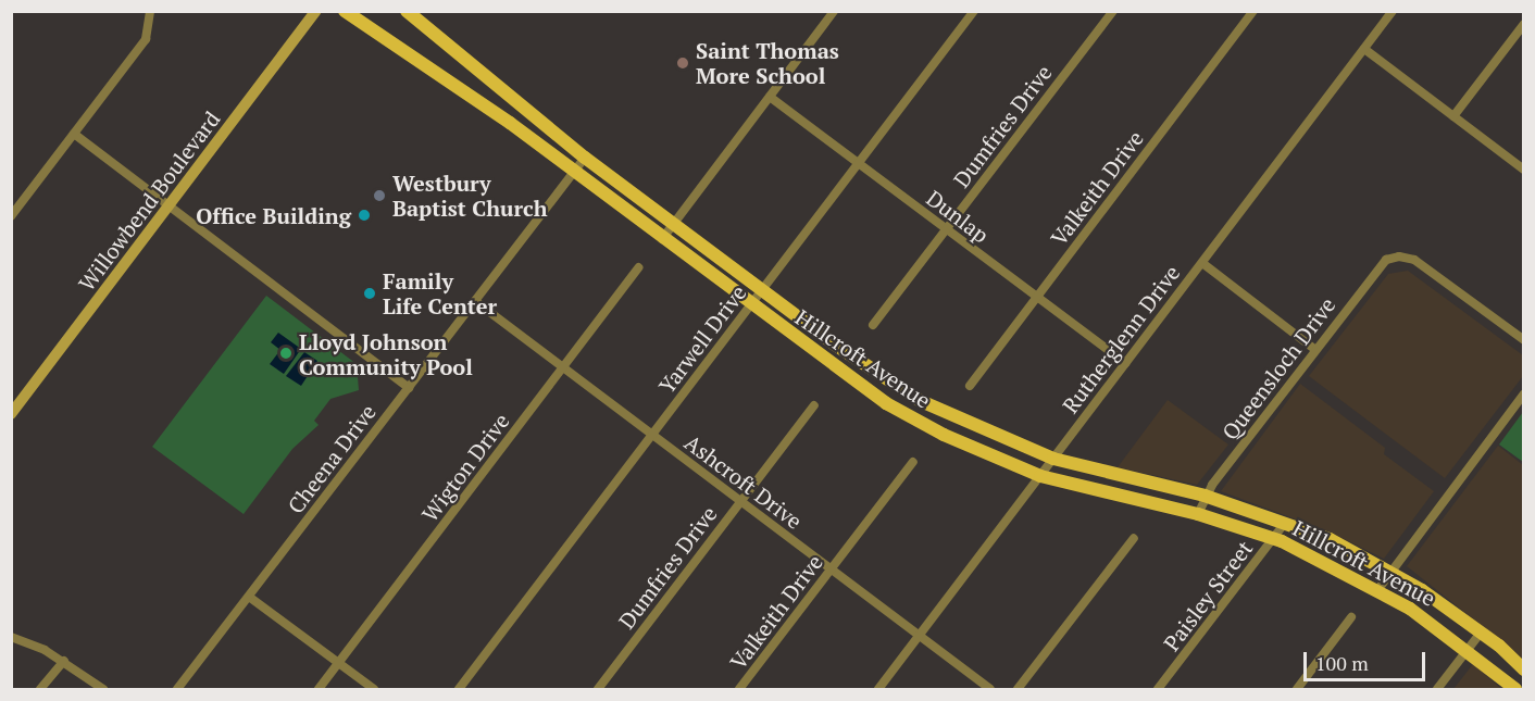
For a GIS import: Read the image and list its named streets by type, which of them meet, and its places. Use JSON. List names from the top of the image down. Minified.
{"streets":{"main road":["Willowbend Boulevard","Hillcroft Avenue"],"street":["Dumfries Drive","Valkeith Drive","Dunlap","Yarwell Drive","Rutherglenn Drive","Queensloch Drive","Cheena Drive","Wigton Drive","Ashcroft Drive","Paisley Street"]},"crossings":[["Dumfries Drive","Dunlap"],["Dumfries Drive","Ashcroft Drive"],["Valkeith Drive","Dunlap"],["Valkeith Drive","Ashcroft Drive"],["Dunlap","Yarwell Drive"],["Dunlap","Rutherglenn Drive"],["Yarwell Drive","Hillcroft Avenue"],["Yarwell Drive","Ashcroft Drive"],["Rutherglenn Drive","Hillcroft Avenue"],["Rutherglenn Drive","Ashcroft Drive"],["Hillcroft Avenue","Queensloch Drive"],["Hillcroft Avenue","Cheena Drive"],["Hillcroft Avenue","Paisley Street"],["Cheena Drive","Ashcroft Drive"],["Wigton Drive","Ashcroft Drive"]],"places":["Saint Thomas More School","Westbury Baptist Church","Office Building","Family Life Center","Lloyd Johnson Community Pool"],"scale_bar":"100 m"}
